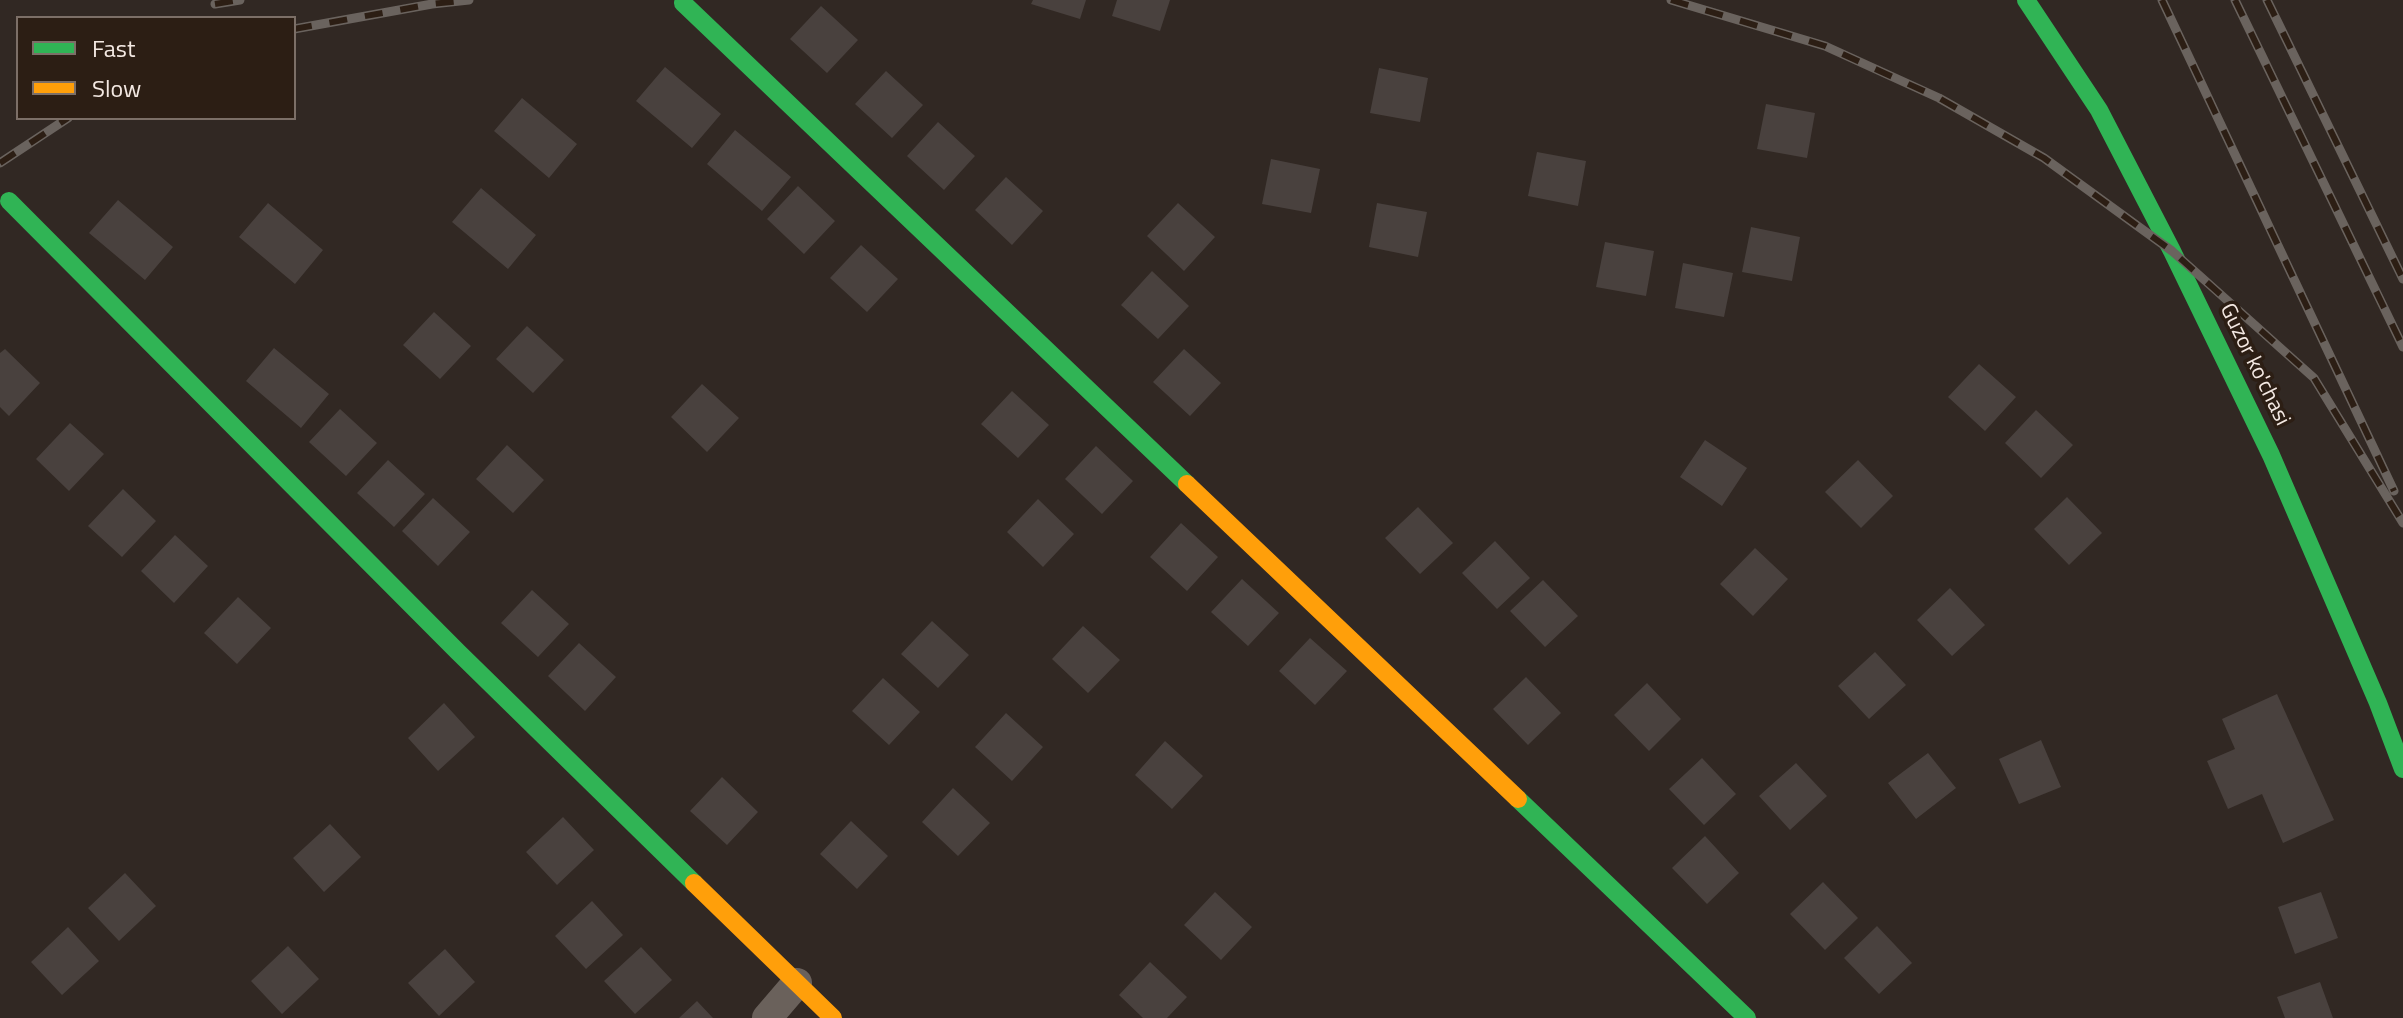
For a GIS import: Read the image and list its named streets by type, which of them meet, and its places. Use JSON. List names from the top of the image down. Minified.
{"streets":{"street":["Guzor ko'chasi"]},"legend":["Fast","Slow"]}
